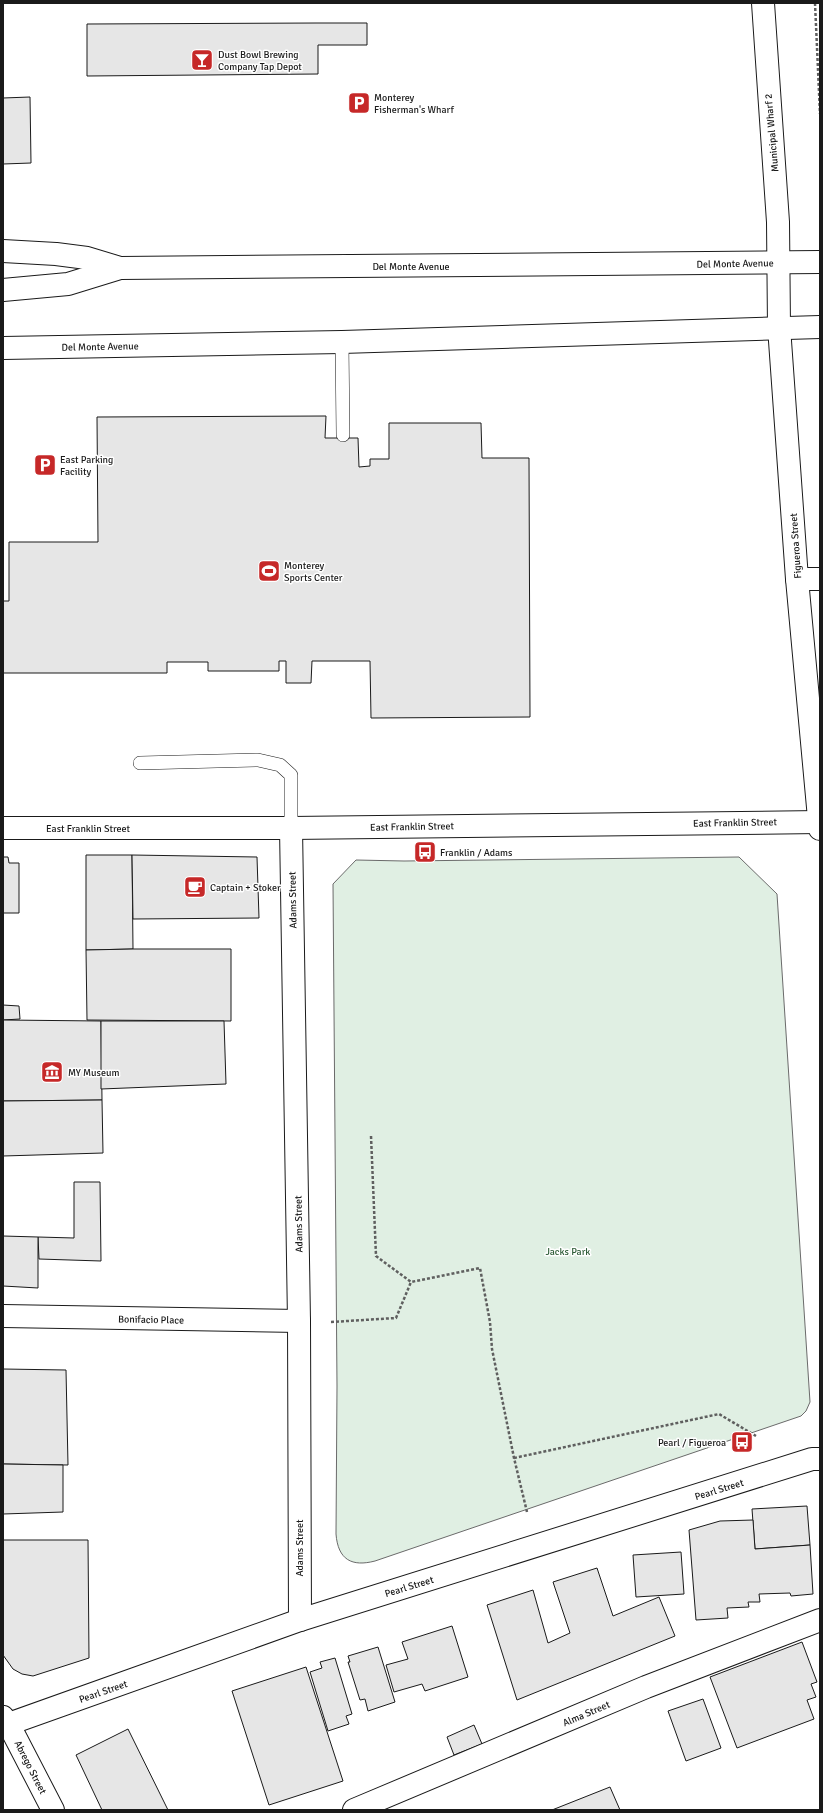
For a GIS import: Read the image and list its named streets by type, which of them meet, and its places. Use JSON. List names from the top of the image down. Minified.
{"streets":{"street":["Municipal Wharf 2","Del Monte Avenue","Figueroa Street","East Franklin Street","Adams Street","Bonifacio Place","Pearl Street","Alma Street","Abrego Street"]},"crossings":[["Municipal Wharf 2","Del Monte Avenue"],["Municipal Wharf 2","Figueroa Street"],["Del Monte Avenue","Figueroa Street"],["Figueroa Street","East Franklin Street"],["East Franklin Street","Adams Street"],["Adams Street","Bonifacio Place"],["Adams Street","Pearl Street"],["Pearl Street","Abrego Street"]],"parks":["Jacks Park"],"places":{"bar":["Dust Bowl Brewing Company Tap Depot"],"parking":["Monterey Fisherman's Wharf","East Parking Facility"],"sports":["Monterey Sports Center"],"bus stop":["Franklin / Adams","Pearl / Figueroa"],"cafe":["Captain + Stoker"],"museum":["MY Museum"]}}
